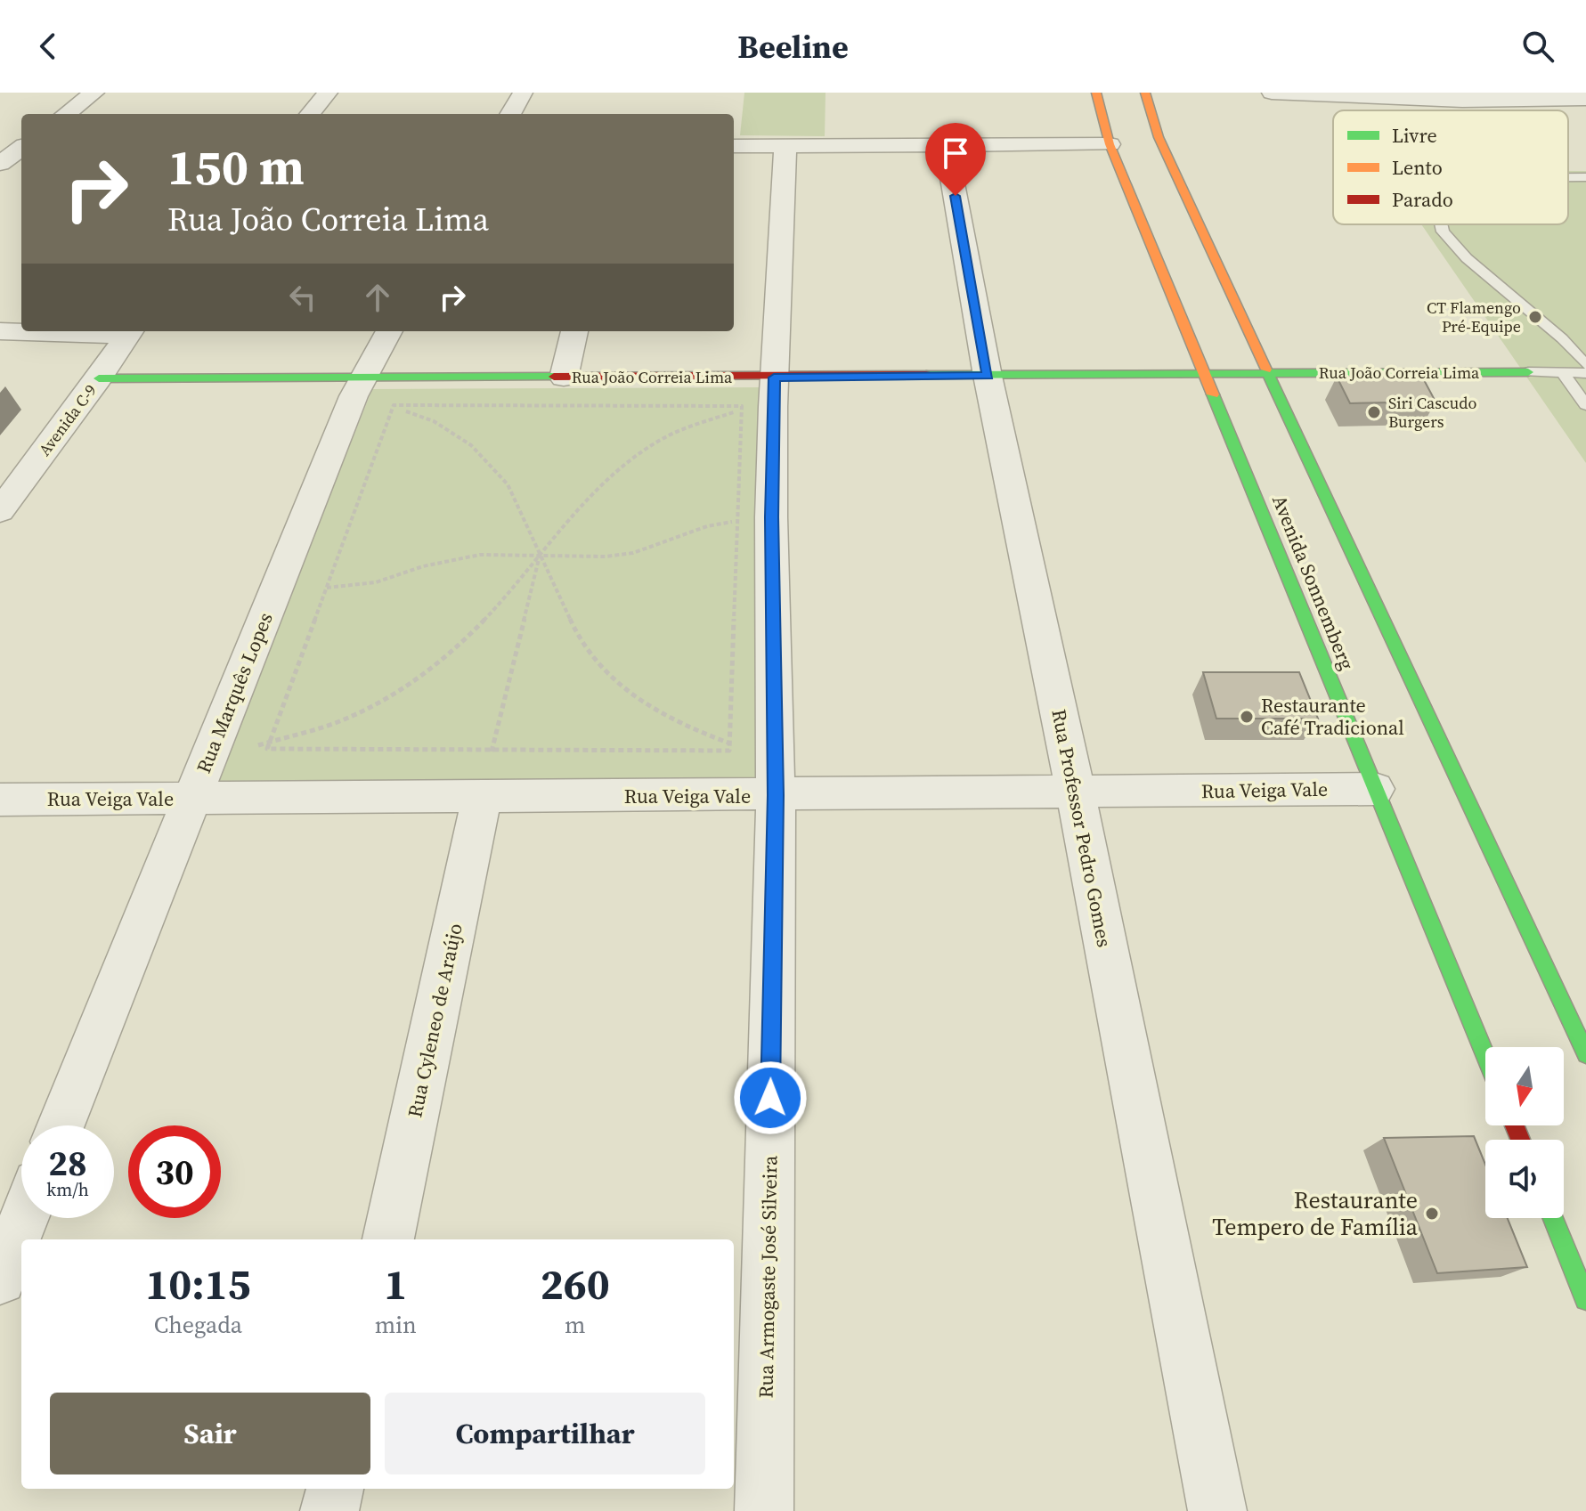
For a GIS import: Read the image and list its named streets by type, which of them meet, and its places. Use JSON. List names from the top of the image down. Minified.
{"streets":{"street":["Rua João Correia Lima","Avenida C-9","Avenida Sonnemberg","Rua Marquês Lopes","Rua Veiga Vale","Rua Professor Pedro Gomes","Rua Cyleneo de Araújo","Rua Armogaste José Silveira"]},"crossings":[["Rua João Correia Lima","Avenida C-9"],["Rua João Correia Lima","Avenida Sonnemberg"],["Rua João Correia Lima","Rua Marquês Lopes"],["Rua João Correia Lima","Rua Professor Pedro Gomes"],["Rua João Correia Lima","Rua Armogaste José Silveira"],["Avenida Sonnemberg","Rua Veiga Vale"],["Rua Marquês Lopes","Rua Veiga Vale"],["Rua Veiga Vale","Rua Professor Pedro Gomes"],["Rua Veiga Vale","Rua Cyleneo de Araújo"],["Rua Veiga Vale","Rua Armogaste José Silveira"]],"places":["CT Flamengo Pré-Equipe","Siri Cascudo Burgers","Restaurante Café Tradicional","Restaurante Tempero de Família"],"legend":["Livre","Lento","Parado"],"north":"bottom","page":{"header":"Beeline","turn":["150 m","Rua João Correia Lima"],"speed":"28 km/h","limit":"30","eta":["10:15","Chegada","1","min","260","m"],"buttons":["Sair","Compartilhar"]}}
